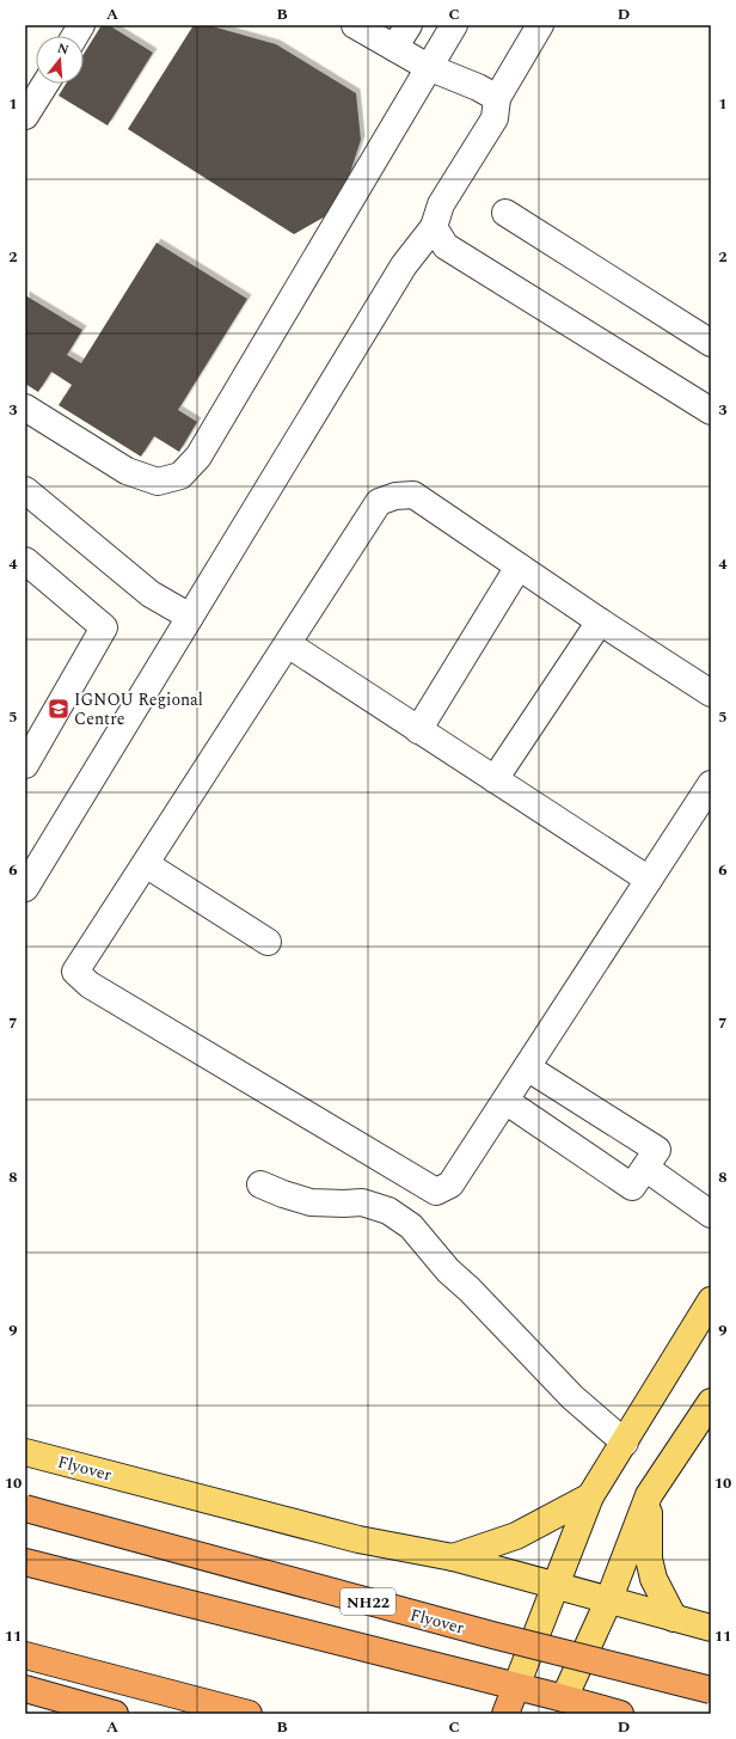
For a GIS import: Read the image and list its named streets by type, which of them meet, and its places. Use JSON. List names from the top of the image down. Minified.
{"streets":{"highway":["Flyover","NH22"]},"places":{"school or university":["IGNOU Regional Centre"]},"north":"top","grid":{"columns":["A","B","C","D"],"rows":["1","2","3","4","5","6","7","8","9","10","11"]}}
